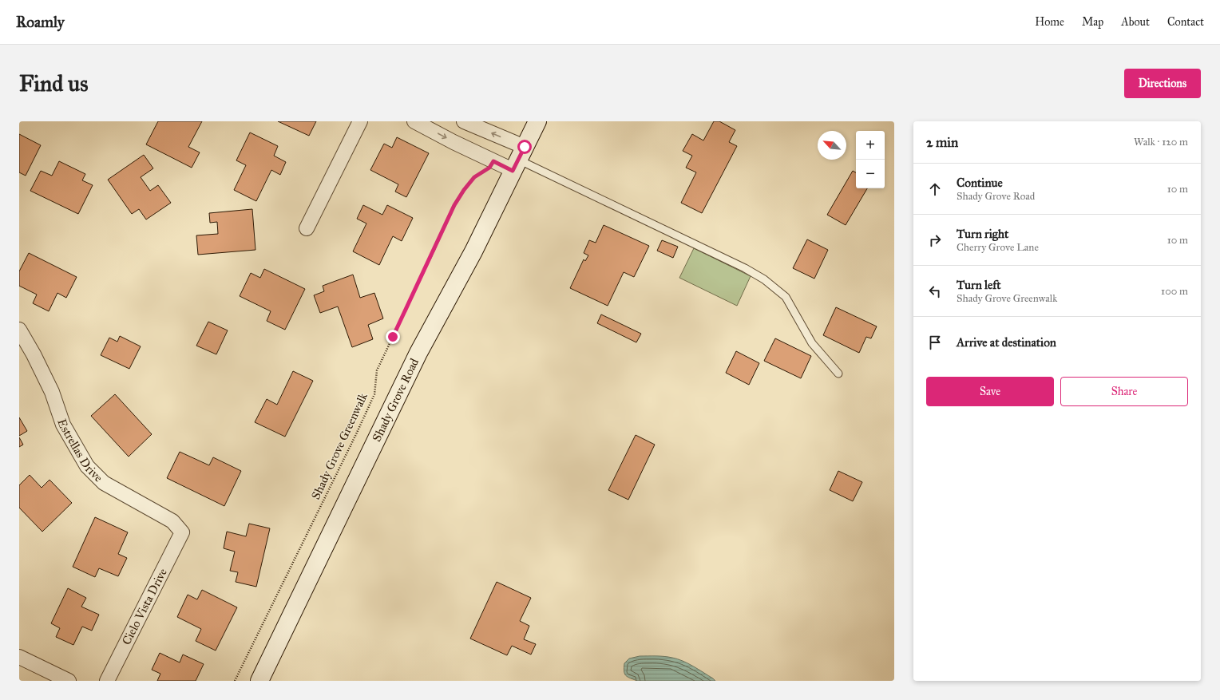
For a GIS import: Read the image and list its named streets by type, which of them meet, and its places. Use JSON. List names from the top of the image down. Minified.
{"streets":{"main road":["Shady Grove Road"],"street":["Estrellas Drive","Cielo Vista Drive"],"path":["Shady Grove Greenwalk"]},"crossings":[["Estrellas Drive","Cielo Vista Drive"]],"north":"top left","page":{"header":"Roamly","nav":["Home","Map","About","Contact"],"buttons":["Directions",["Save","Share"]],"title":"Find us","heading":["2 min","Walk · 120 m"],"map_buttons":["+","−"],"list":[["Continue","Shady Grove Road","10 m"],["Turn right","Cherry Grove Lane","10 m"],["Turn left","Shady Grove Greenwalk","100 m"],"Arrive at destination"]}}
